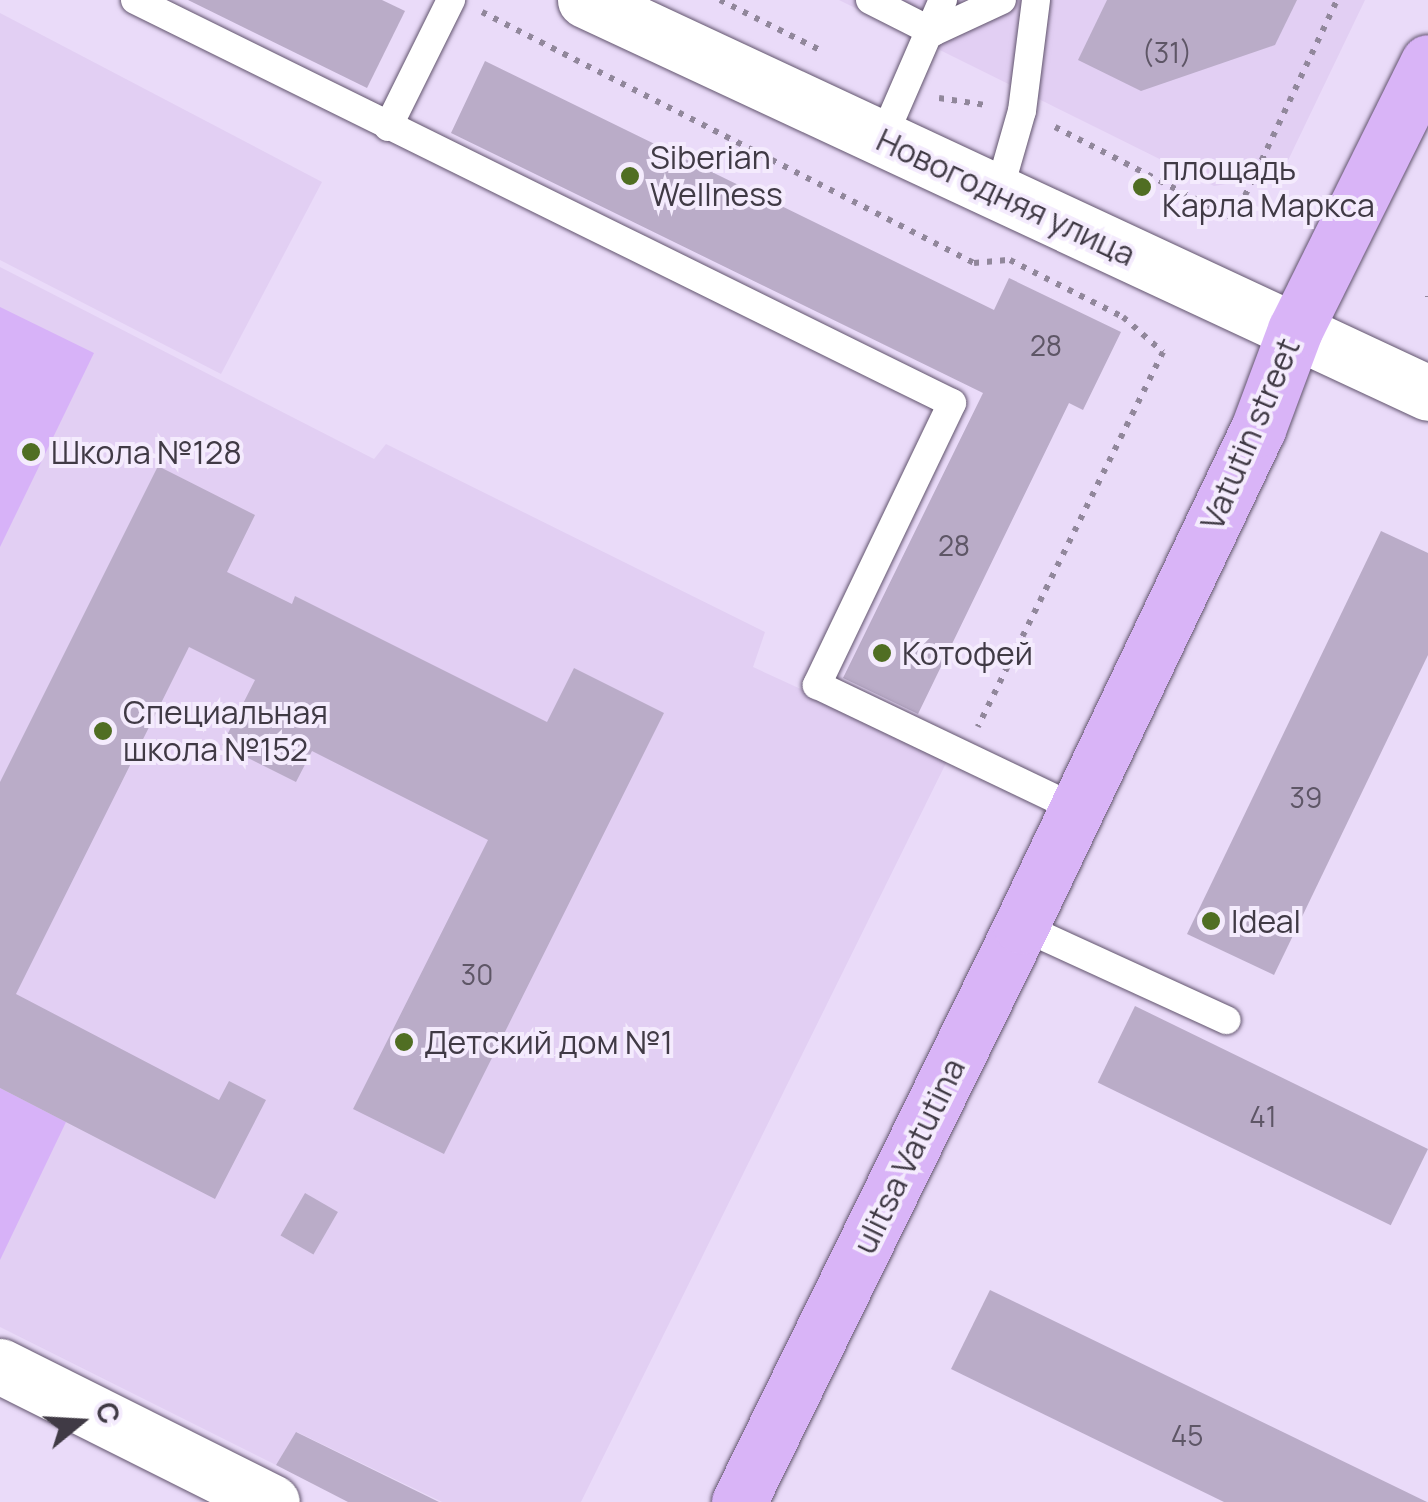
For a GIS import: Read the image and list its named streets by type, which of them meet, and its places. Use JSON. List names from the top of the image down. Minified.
{"streets":{"main road":["Vatutin street","ulitsa Vatutina"],"street":["Новогодняя улица"]},"crossings":[["Новогодняя улица","Vatutin street"],["Vatutin street","ulitsa Vatutina"]],"places":["Siberian Wellness","площадь Карла Маркса","Школа №128","Котофей","Специальная школа №152","Ideal","Детский дом №1"],"house_numbers":["(31)","28","28","39","30","41","45"],"north":"right"}
